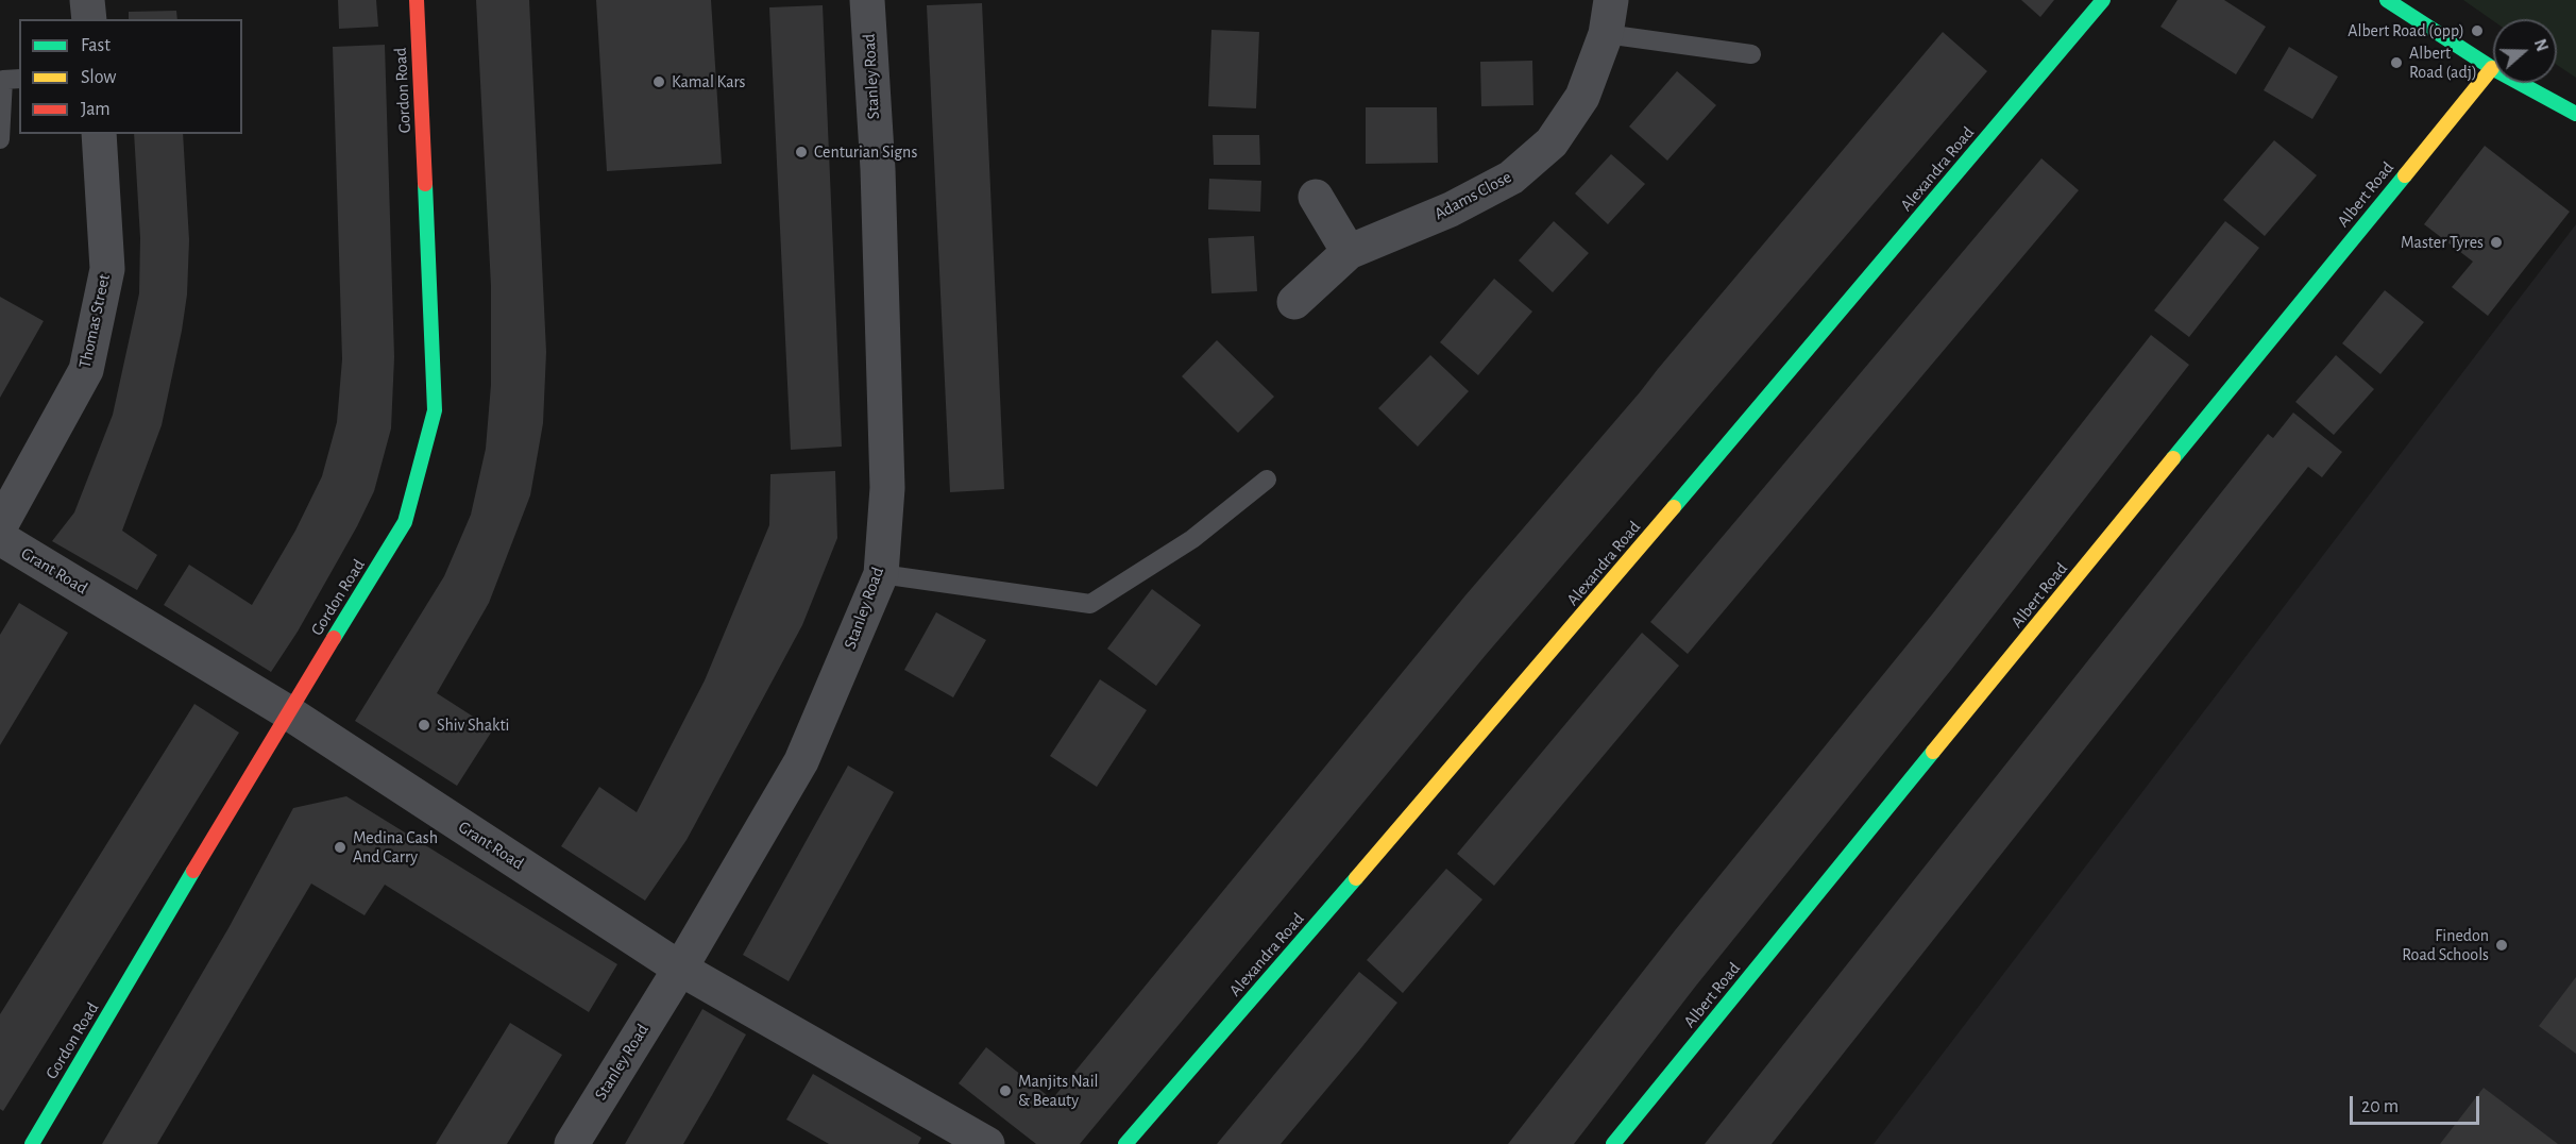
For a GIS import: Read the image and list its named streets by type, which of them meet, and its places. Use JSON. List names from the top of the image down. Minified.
{"streets":{"street":["Stanley Road","Gordon Road","Alexandra Road","Albert Road","Adams Close","Thomas Street","Grant Road"]},"crossings":[["Stanley Road","Grant Road"],["Gordon Road","Grant Road"]],"places":["Albert Road (opp)","Albert Road (adj)","Kamal Kars","Centurian Signs","Master Tyres","Shiv Shakti","Medina Cash And Carry","Finedon Road Schools","Manjits Nail & Beauty"],"legend":["Fast","Slow","Jam"],"scale_bar":"20 m","north":"right"}
